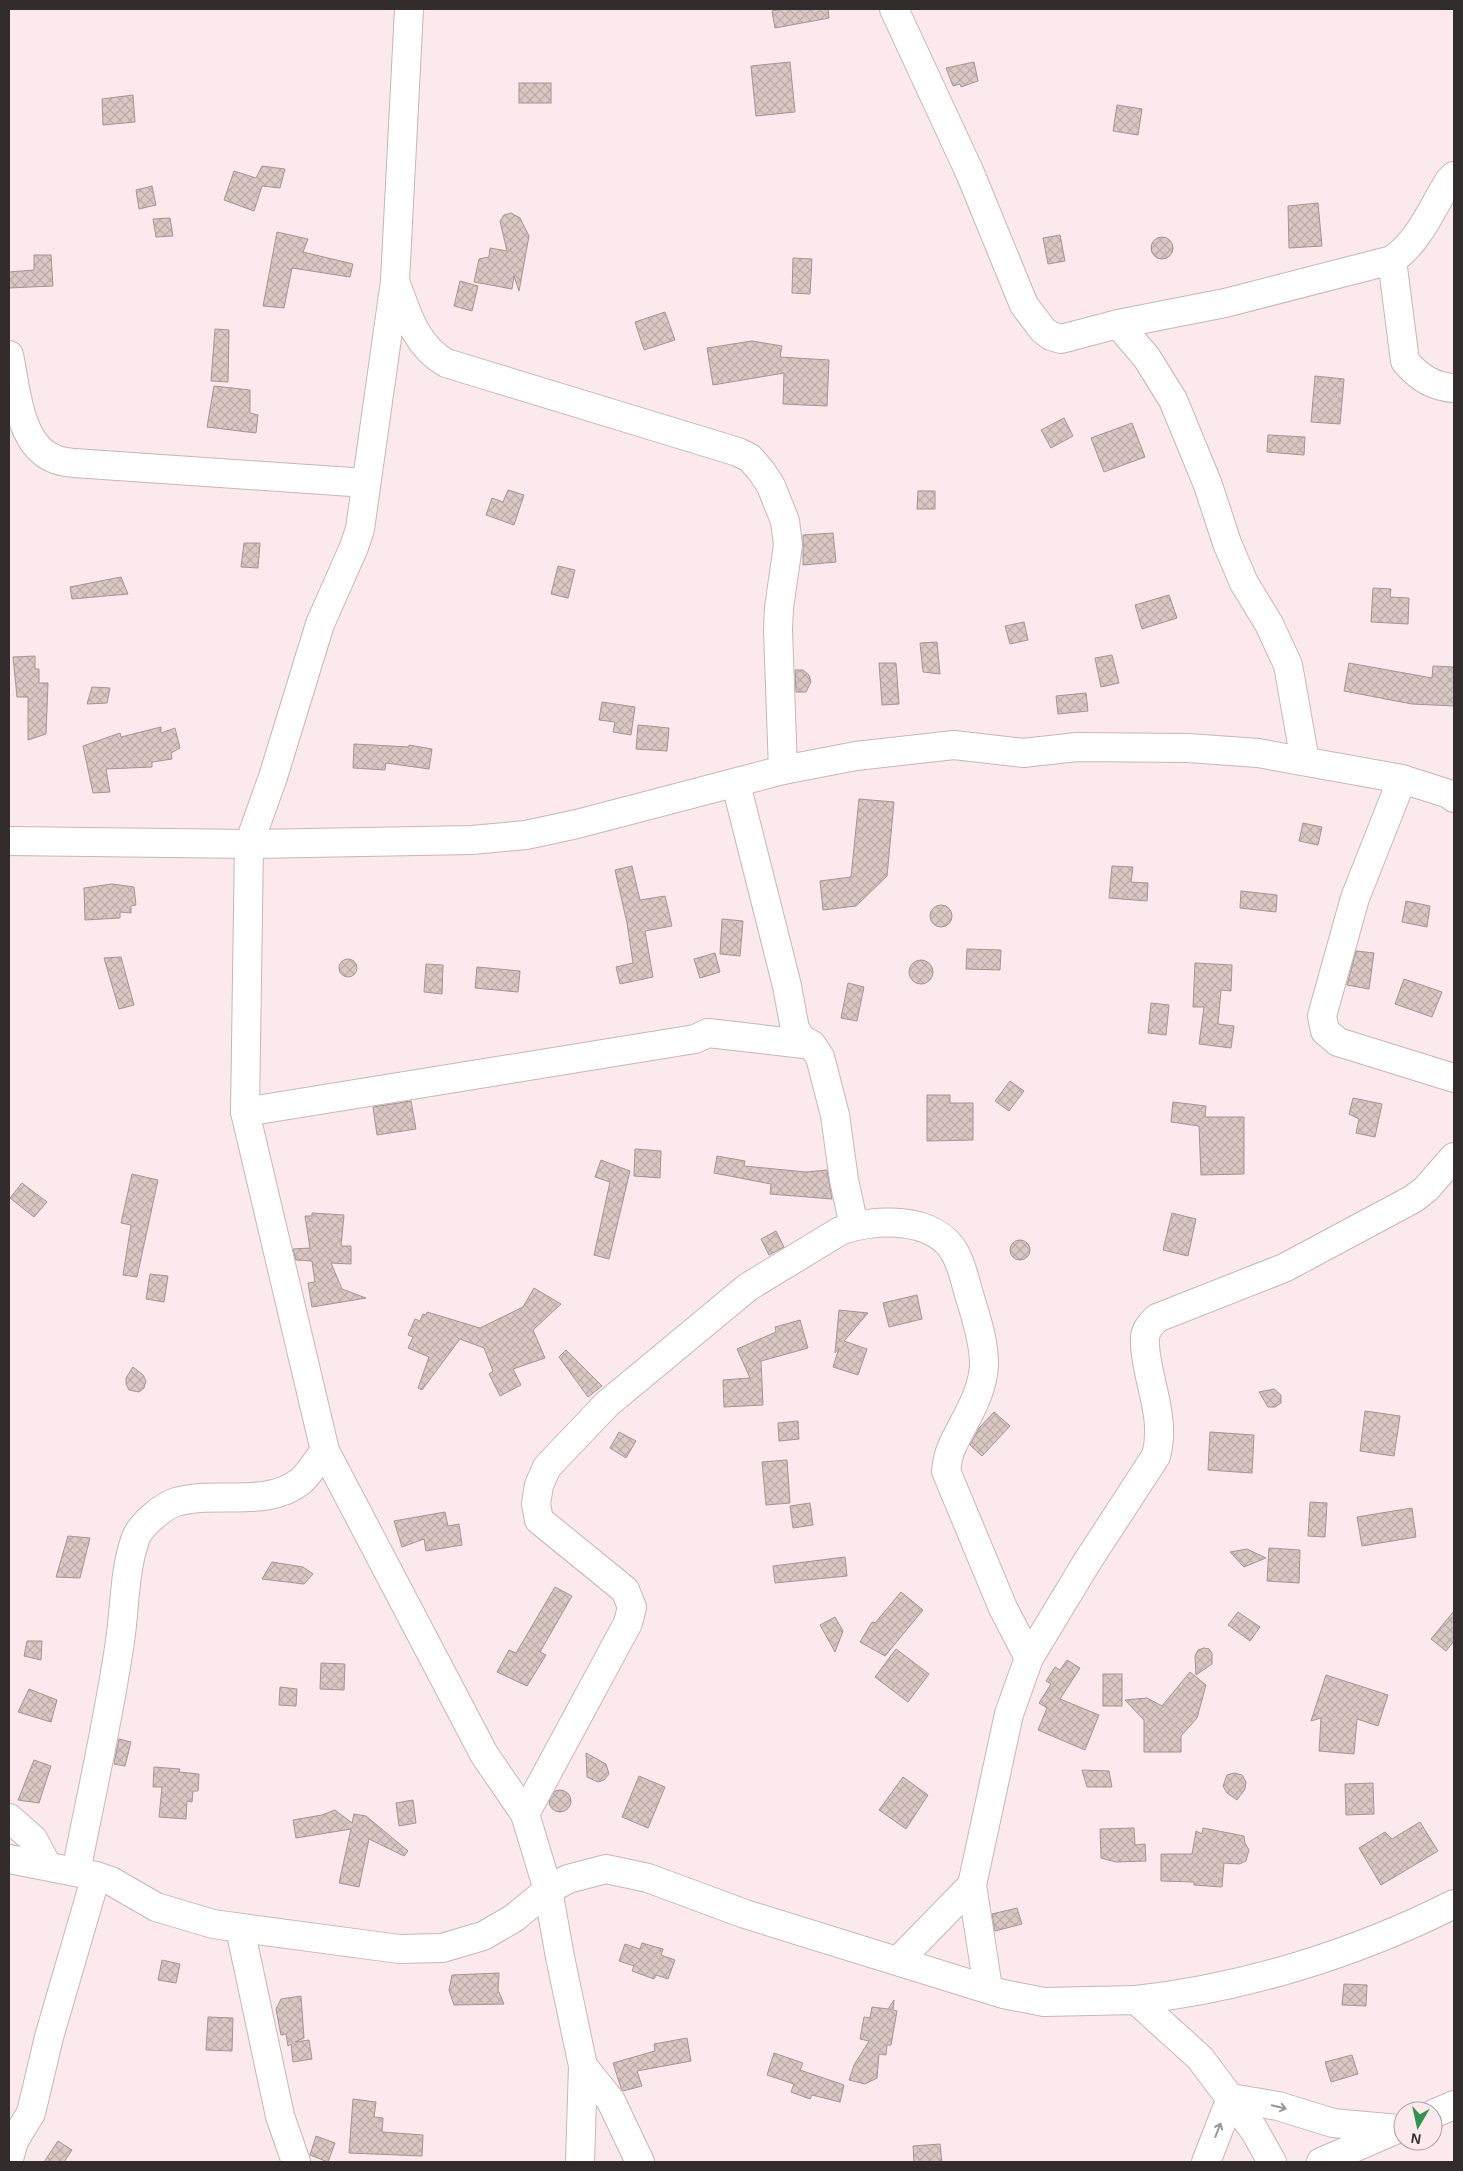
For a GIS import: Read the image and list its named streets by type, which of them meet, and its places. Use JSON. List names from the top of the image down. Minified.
{"north":"bottom"}
